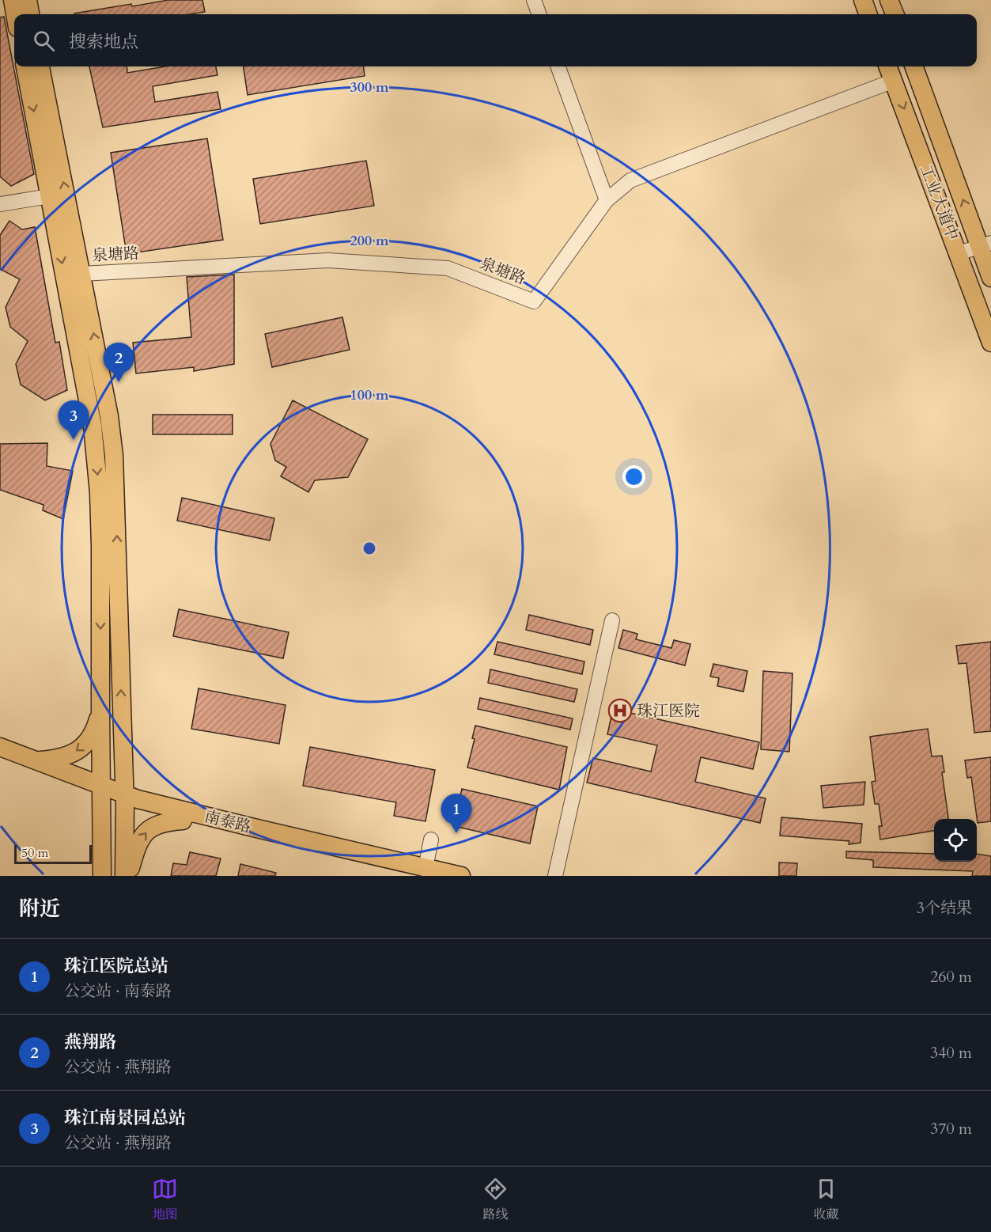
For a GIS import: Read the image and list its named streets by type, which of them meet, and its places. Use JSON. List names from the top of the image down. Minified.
{"streets":{"main road":["工业大道中","南泰路"],"street":["泉塘路"]},"crossings":[["工业大道中","泉塘路"]],"places":{"hospital":["珠江医院"]},"scale_bar":"50 m","page":{"search":"搜索地点","pins":["2","3","1"],"scale":"50 m","heading":["附近","3个结果"],"list":[{"mark":"1","name":"珠江医院总站","note":"公交站 · 南泰路","value":"260 m"},{"mark":"2","name":"燕翔路","note":"公交站 · 燕翔路","value":"340 m"},{"mark":"3","name":"珠江南景园总站","note":"公交站 · 燕翔路","value":"370 m"}],"nav":["地图","路线","收藏"]},"rings":["300 m","200 m","100 m"]}
